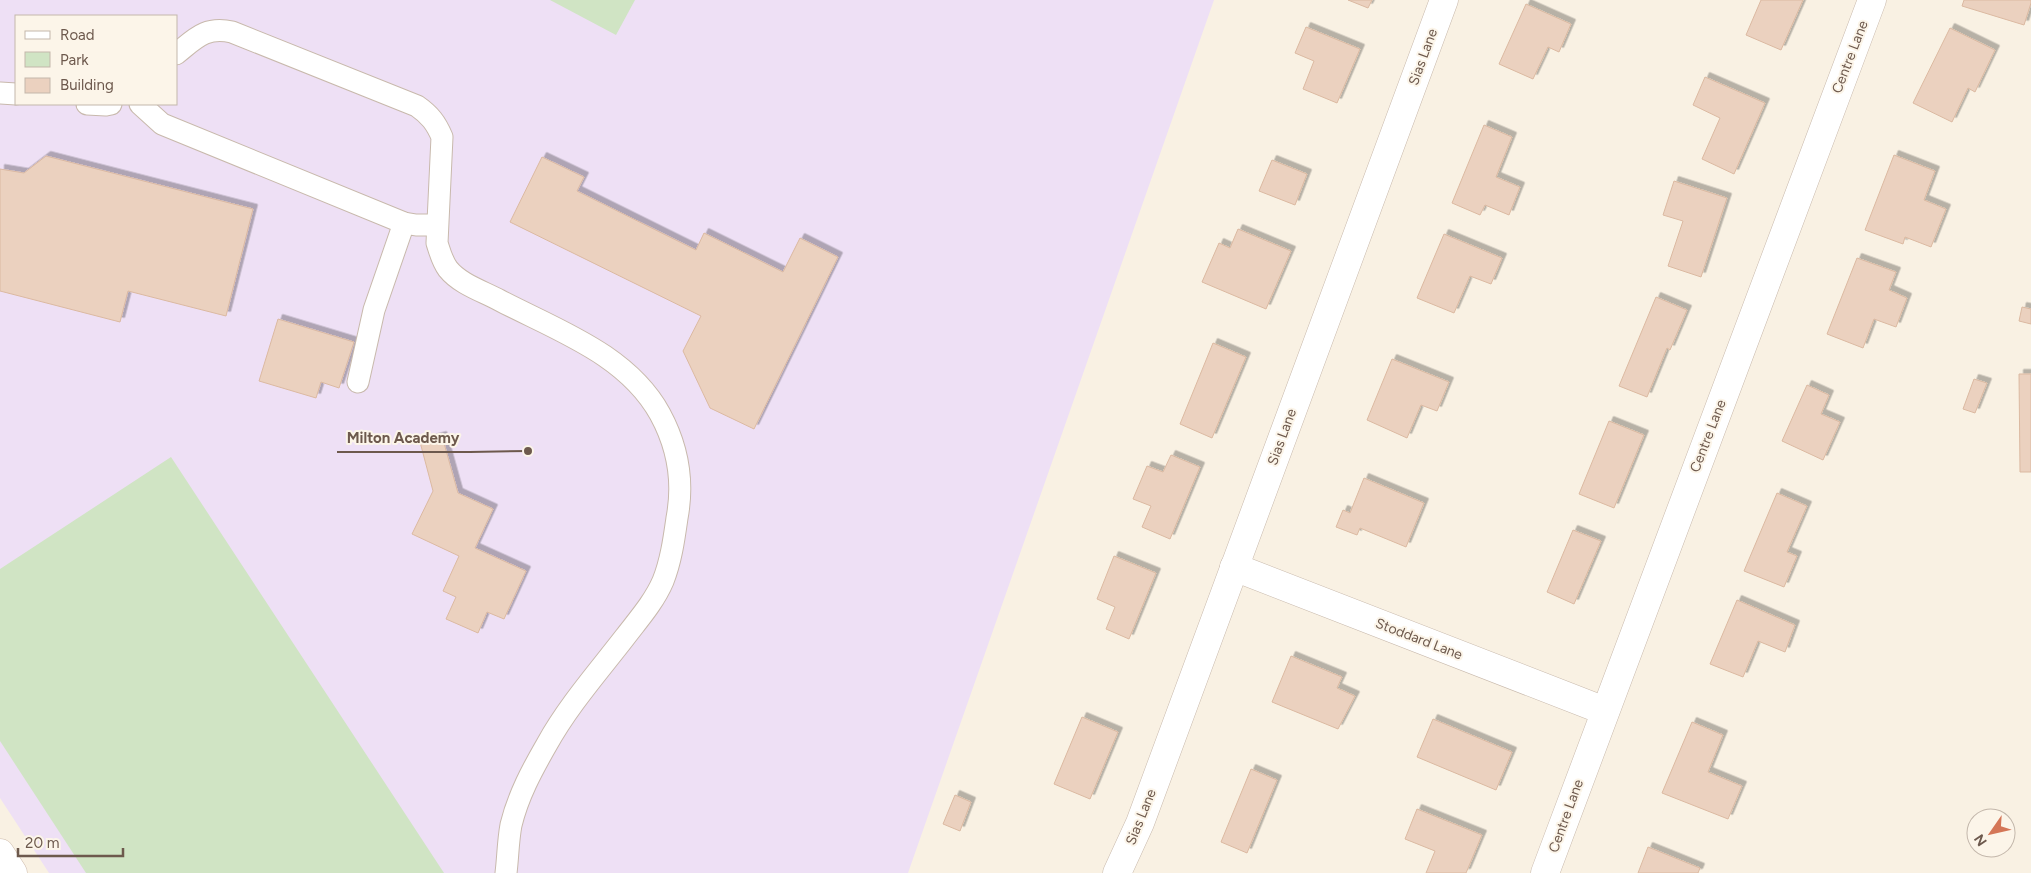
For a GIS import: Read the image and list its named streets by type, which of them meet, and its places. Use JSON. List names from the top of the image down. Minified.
{"streets":{"street":["Sias Lane","Centre Lane","Stoddard Lane"]},"crossings":[["Sias Lane","Stoddard Lane"],["Centre Lane","Stoddard Lane"]],"places":["Milton Academy"],"legend":["Road","Park","Building"],"scale_bar":"20 m","north":"bottom left"}
